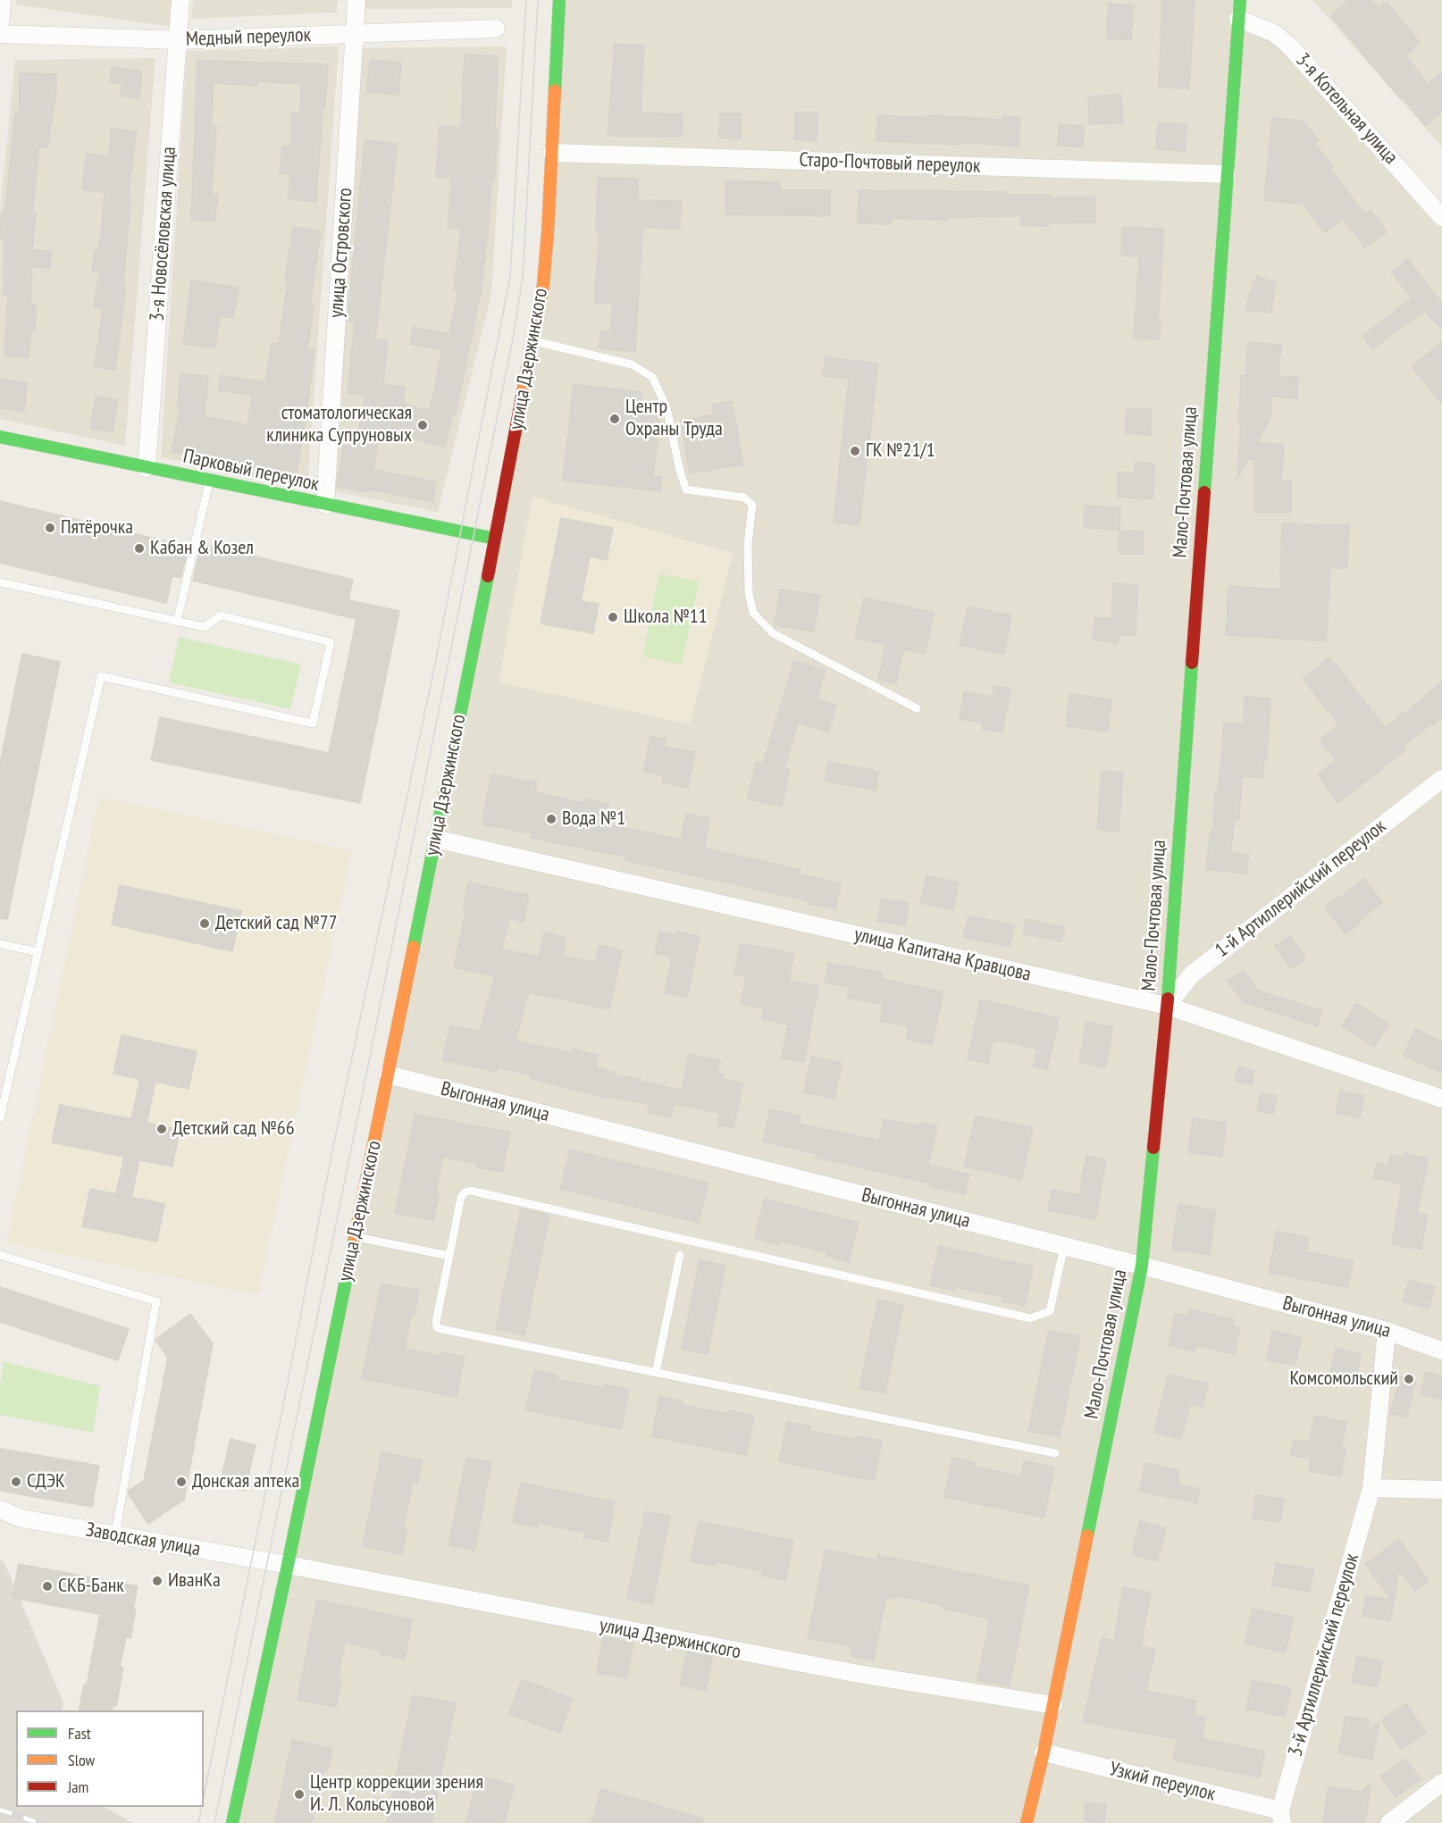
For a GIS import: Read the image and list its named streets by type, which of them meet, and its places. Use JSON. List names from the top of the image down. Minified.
{"streets":{"street":["Медный переулок","3-я Котельная улица","Старо-Почтовый переулок","3-я Новосёловская улица","улица Островского","улица Дзержинского","Парковый переулок","Мало-Почтовая улица","1-й Артиллерийский переулок","улица Капитана Кравцова","Выгонная улица","Заводская улица","3-й Артиллерийский переулок","Узкий переулок"]},"crossings":[["Медный переулок","3-я Новосёловская улица"],["Медный переулок","улица Островского"],["3-я Котельная улица","Мало-Почтовая улица"],["Старо-Почтовый переулок","улица Дзержинского"],["Старо-Почтовый переулок","Мало-Почтовая улица"],["3-я Новосёловская улица","Парковый переулок"],["улица Островского","Парковый переулок"],["улица Дзержинского","Парковый переулок"],["улица Дзержинского","Мало-Почтовая улица"],["улица Дзержинского","улица Капитана Кравцова"],["улица Дзержинского","Выгонная улица"],["улица Дзержинского","Заводская улица"],["Мало-Почтовая улица","1-й Артиллерийский переулок"],["Мало-Почтовая улица","улица Капитана Кравцова"],["Мало-Почтовая улица","Выгонная улица"],["Мало-Почтовая улица","Узкий переулок"],["1-й Артиллерийский переулок","улица Капитана Кравцова"],["Выгонная улица","3-й Артиллерийский переулок"],["3-й Артиллерийский переулок","Узкий переулок"]],"places":["Центр Охраны Труда","стоматологическая клиника Супруновых","ГК №21/1","Пятёрочка","Кабан & Козел","Школа №11","Вода №1","Детский сад №77","Детский сад №66","Комсомольский","СДЭК","Донская аптека","ИванКа","СКБ-Банк","Центр коррекции зрения И. Л. Кольсуновой"],"legend":["Fast","Slow","Jam"]}
